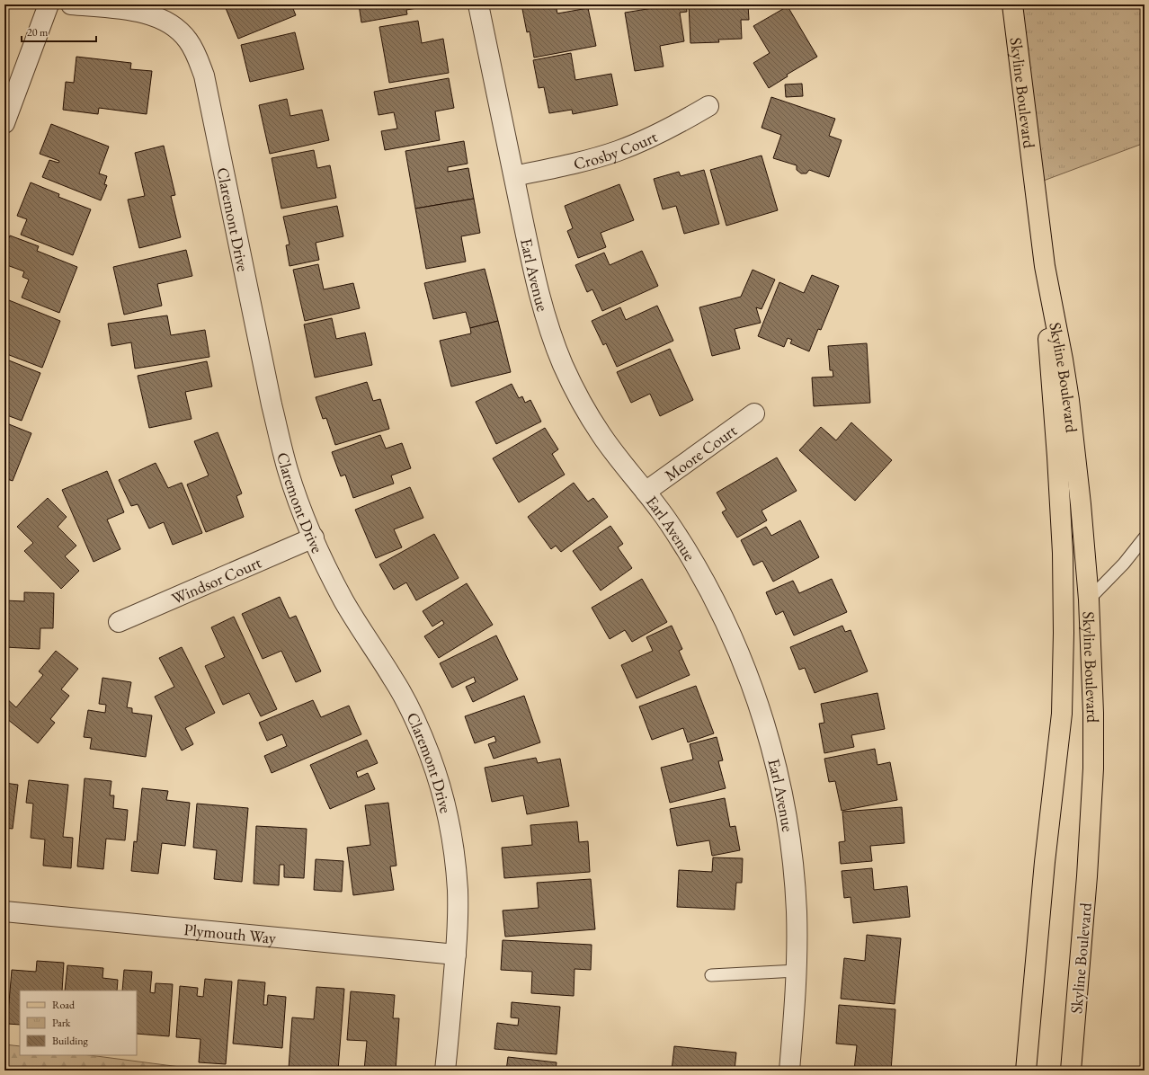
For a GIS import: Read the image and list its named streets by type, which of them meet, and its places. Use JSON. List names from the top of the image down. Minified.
{"streets":{"main road":["Skyline Boulevard"],"street":["Crosby Court","Claremont Drive","Earl Avenue","Moore Court","Windsor Court","Plymouth Way"]},"crossings":[["Crosby Court","Earl Avenue"],["Claremont Drive","Windsor Court"],["Claremont Drive","Plymouth Way"],["Earl Avenue","Moore Court"]],"legend":["Road","Park","Building"],"scale_bar":"20 m"}
